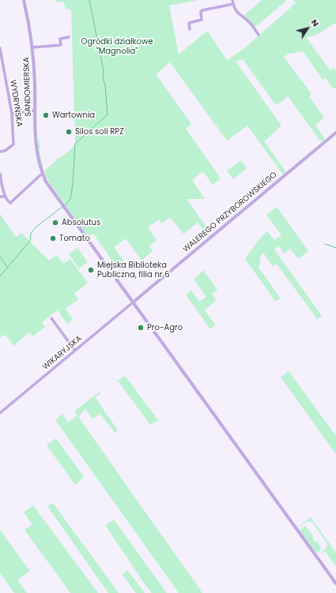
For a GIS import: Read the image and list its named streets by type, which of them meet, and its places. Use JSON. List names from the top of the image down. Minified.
{"streets":{"street":["SANDOMIERSKA","WYDRYŃSKA","WALEREGO PRZYBOROWSKIEGO","WIKARYJSKA"]},"crossings":[["SANDOMIERSKA","WALEREGO PRZYBOROWSKIEGO"],["SANDOMIERSKA","WIKARYJSKA"],["WALEREGO PRZYBOROWSKIEGO","WIKARYJSKA"]],"parks":["Ogródki działkowe \"Magnolia\""],"places":["Wartownia","Silos soli RPZ","Absolutus","Tomato","Miejska Biblioteka Publiczna, filia nr 6","Pro-Agro"],"north":"top right"}
